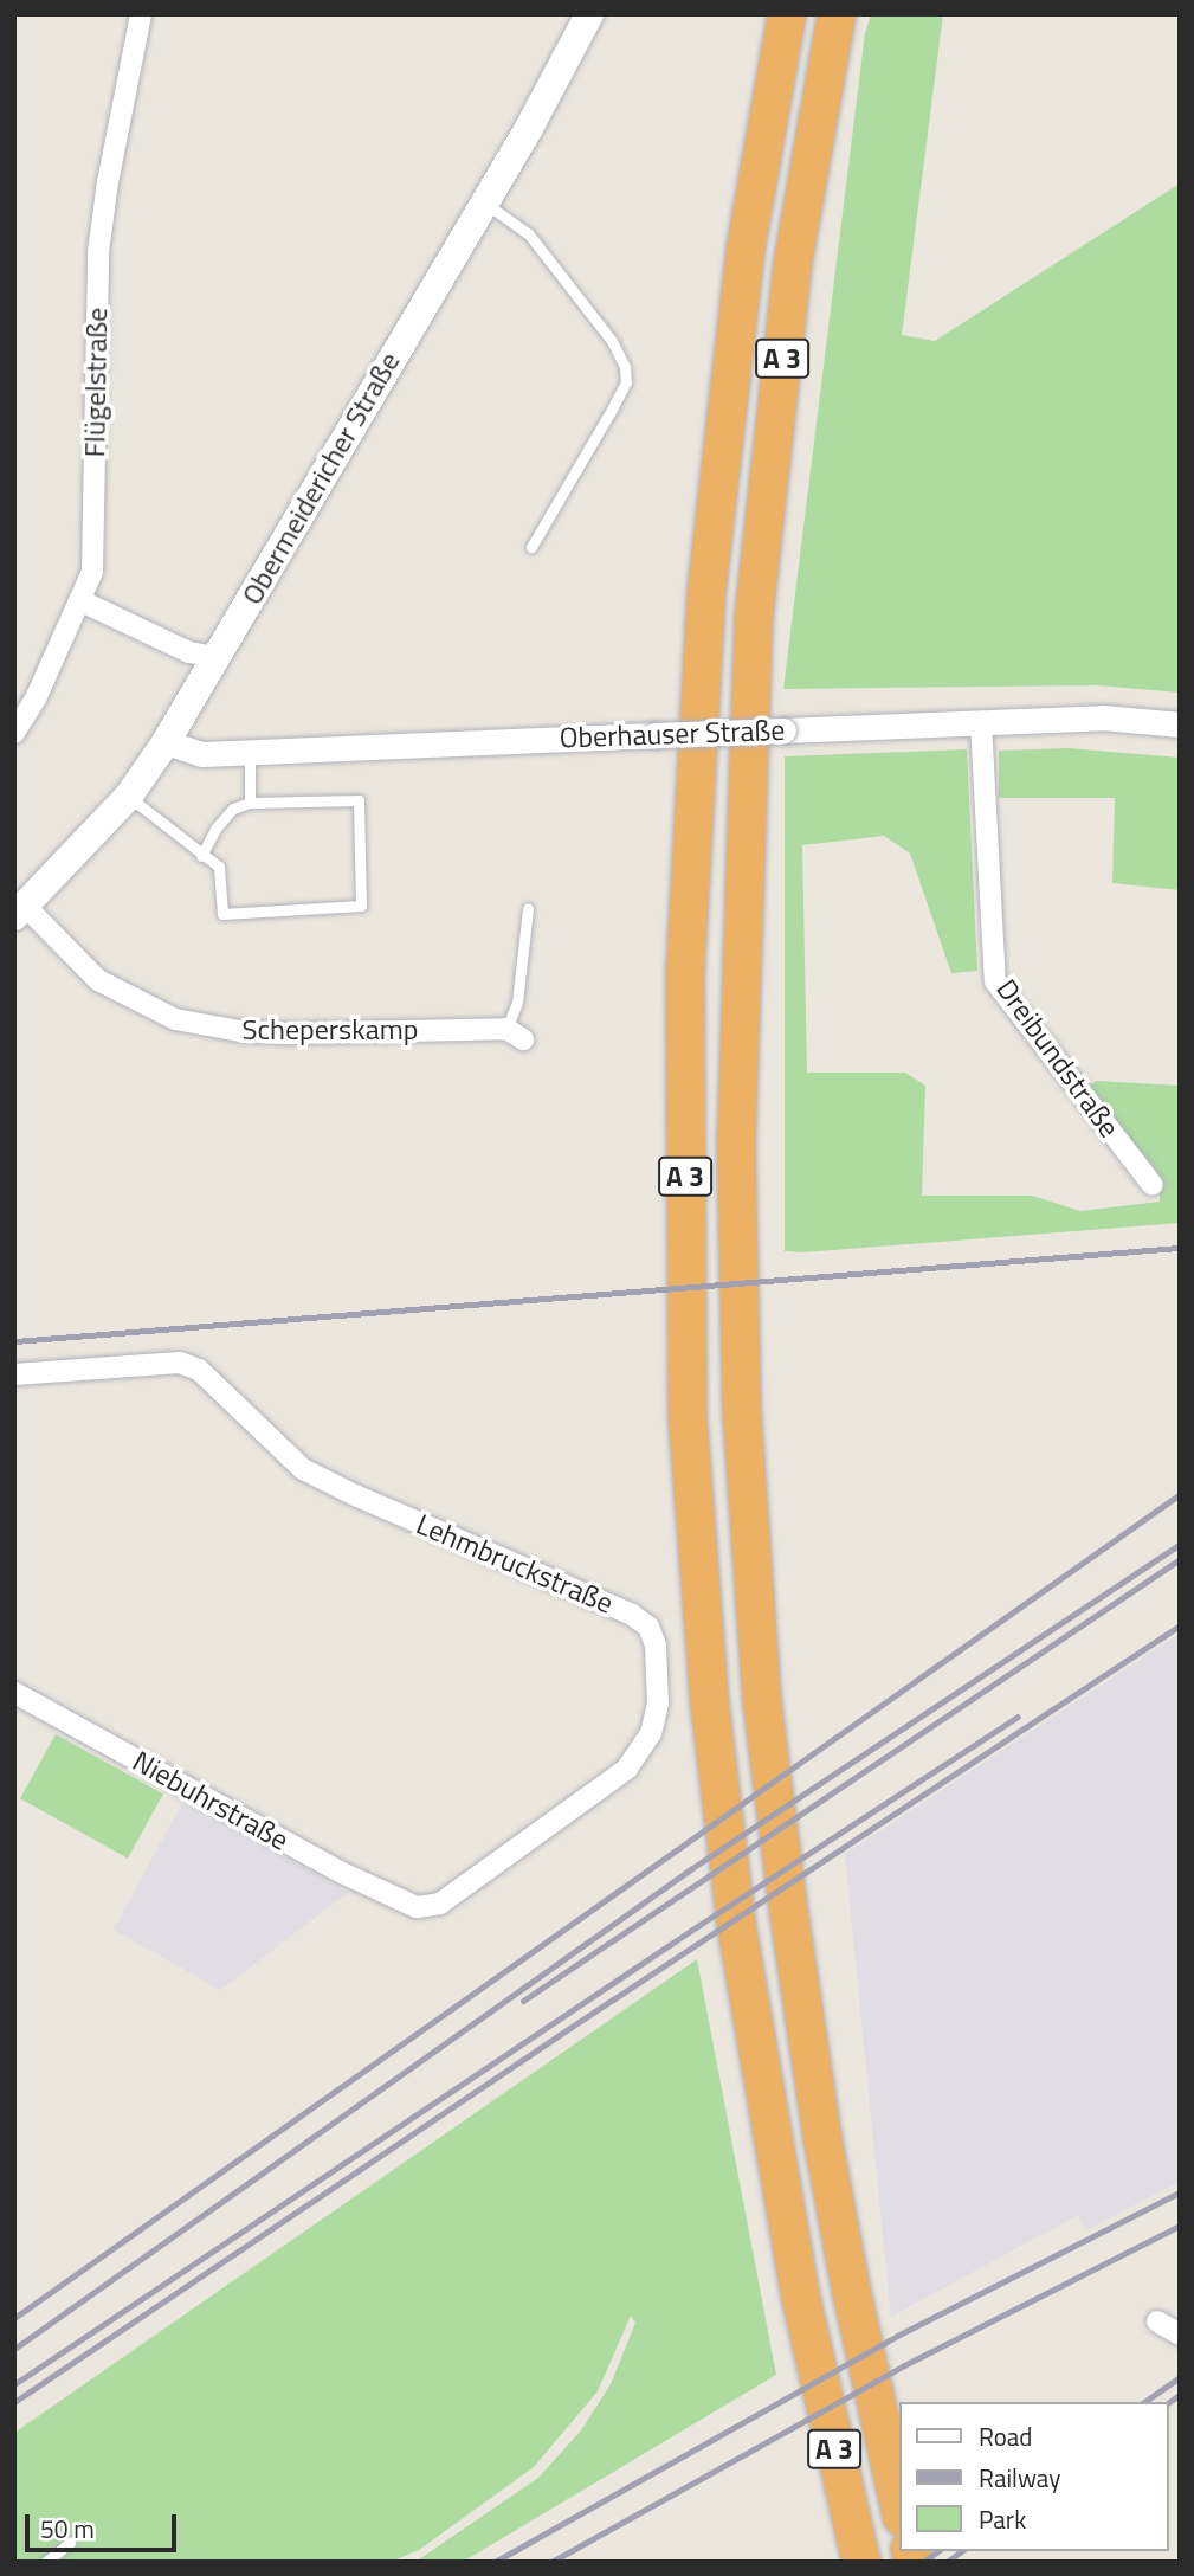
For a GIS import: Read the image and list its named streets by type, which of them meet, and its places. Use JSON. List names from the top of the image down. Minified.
{"streets":{"highway":["A 3"],"main road":["Obermeidericher Straße"],"street":["Flügelstraße","Oberhauser Straße","Scheperskamp","Dreibundstraße","Lehmbruckstraße","Niebuhrstraße"]},"crossings":[["Obermeidericher Straße","Oberhauser Straße"],["Obermeidericher Straße","Scheperskamp"],["Oberhauser Straße","Dreibundstraße"],["Lehmbruckstraße","Niebuhrstraße"]],"legend":["Road","Railway","Park"],"scale_bar":"50 m"}
